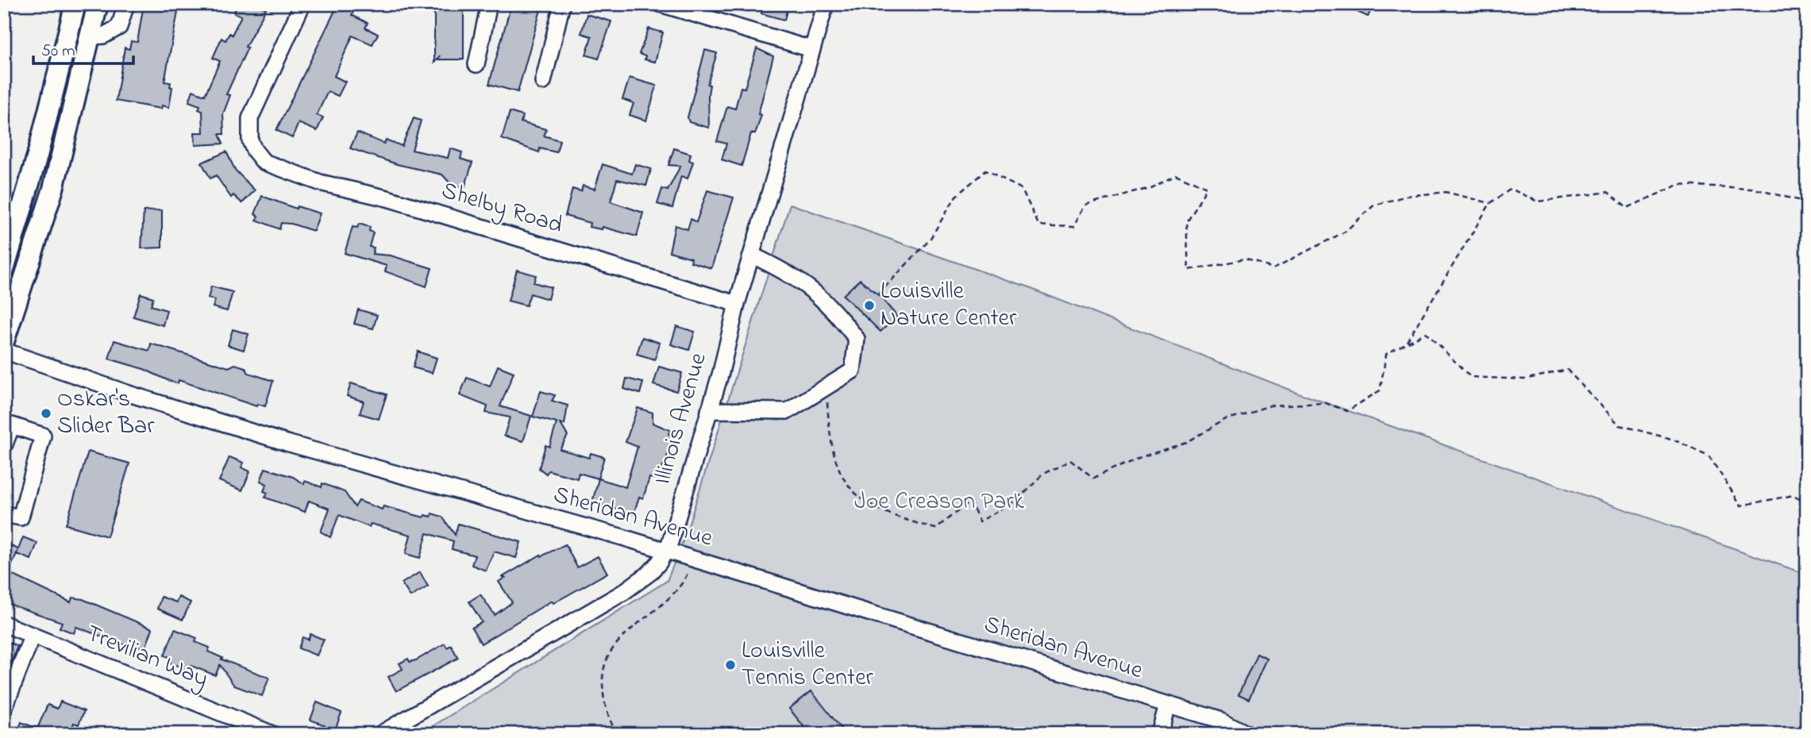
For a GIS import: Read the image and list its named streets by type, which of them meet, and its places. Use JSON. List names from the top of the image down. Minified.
{"streets":{"street":["Shelby Road","Illinois Avenue","Sheridan Avenue","Trevilian Way"]},"crossings":[["Shelby Road","Illinois Avenue"],["Illinois Avenue","Sheridan Avenue"]],"parks":["Joe Creason Park"],"places":["Louisville Nature Center","Oskar's Slider Bar","Louisville Tennis Center"],"scale_bar":"50 m"}
